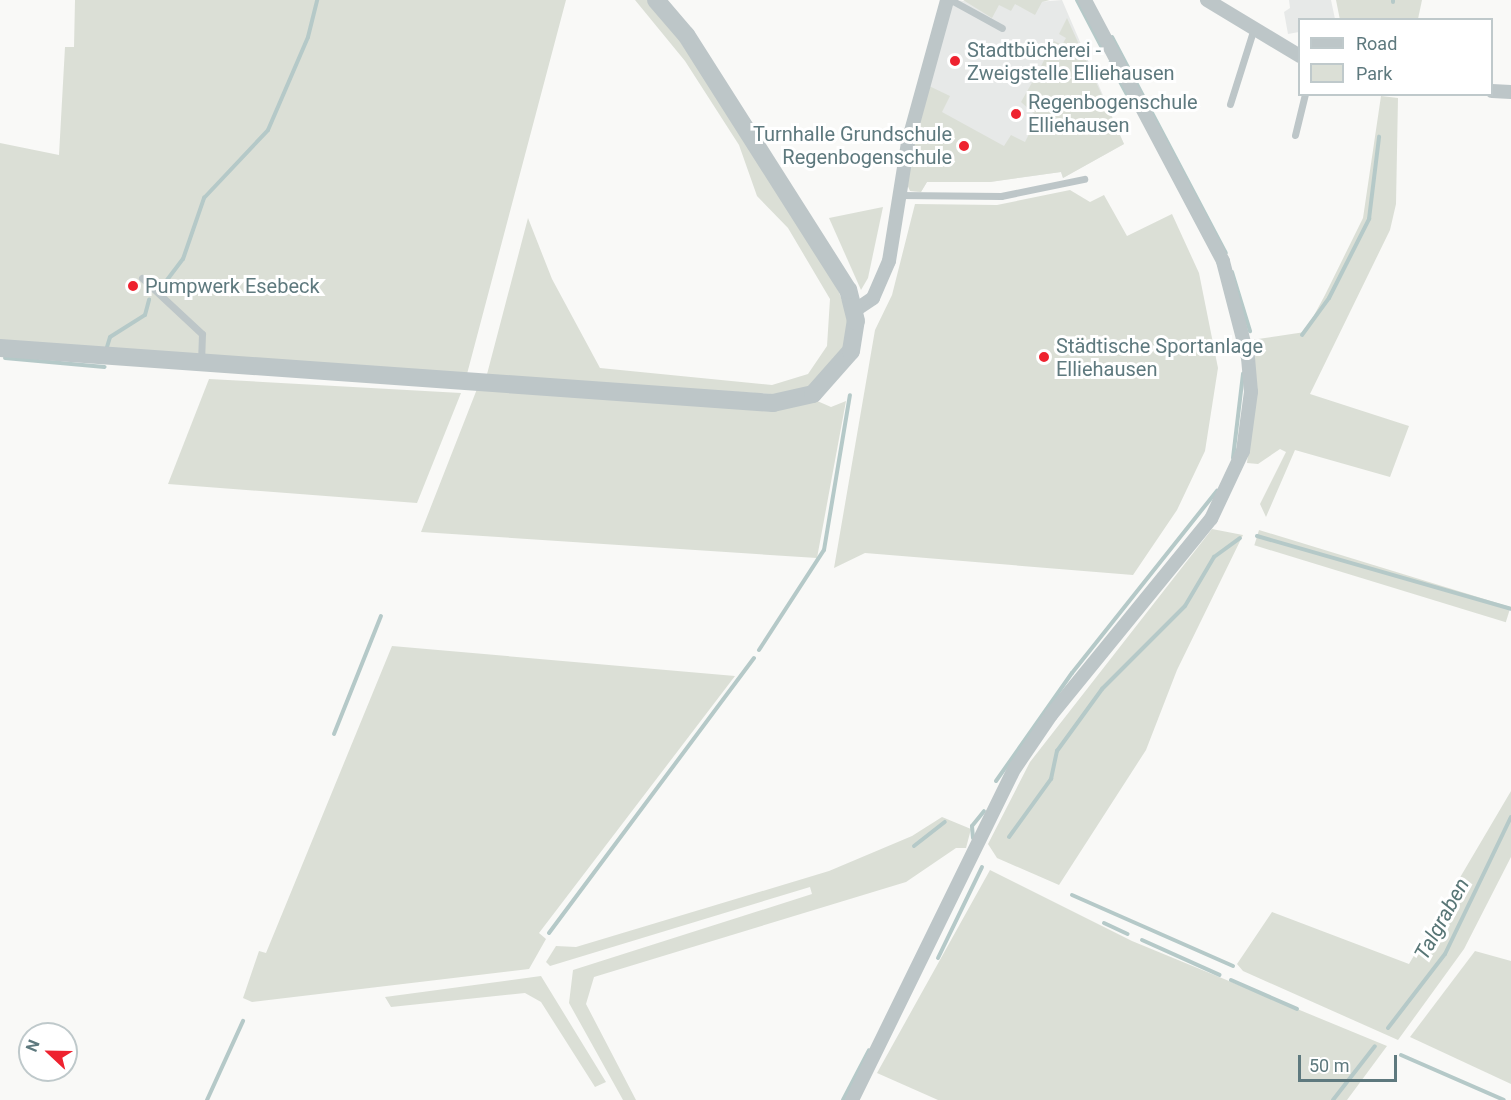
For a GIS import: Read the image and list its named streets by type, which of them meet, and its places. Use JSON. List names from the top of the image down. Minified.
{"water":["Talgraben"],"places":["Stadtbücherei - Zweigstelle Elliehausen","Regenbogenschule Elliehausen","Turnhalle Grundschule Regenbogenschule","Pumpwerk Esebeck","Städtische Sportanlage Elliehausen"],"legend":["Road","Park"],"scale_bar":"50 m","north":"left"}
